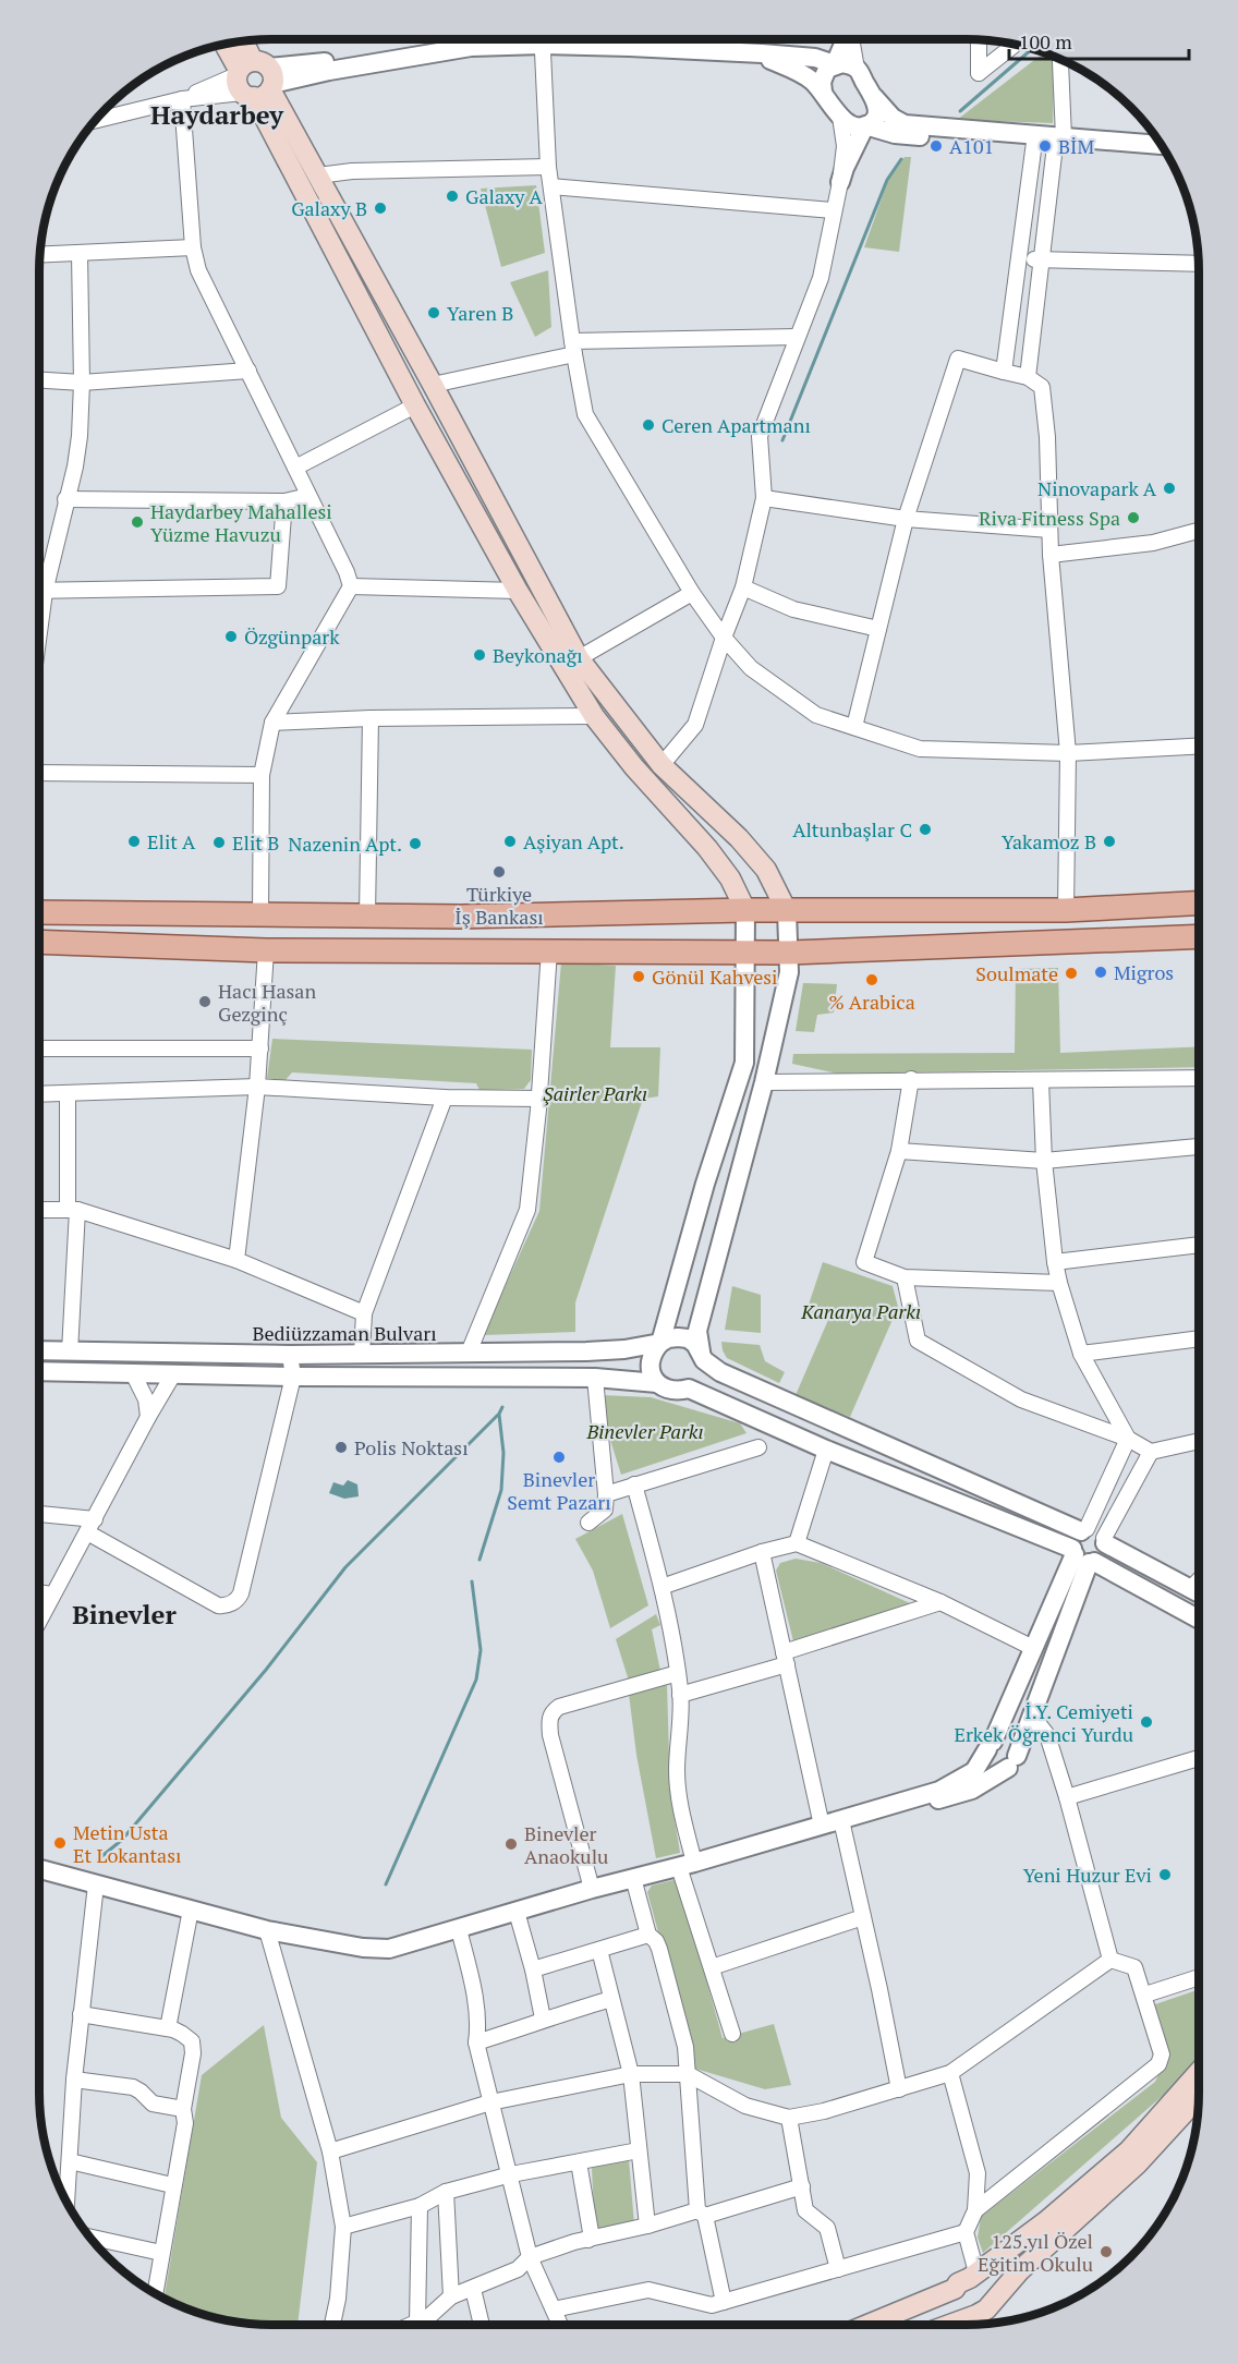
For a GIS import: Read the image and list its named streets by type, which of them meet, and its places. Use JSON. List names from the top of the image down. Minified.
{"streets":{"street":["Bediüzzaman Bulvarı"]},"districts":["Haydarbey","Binevler"],"parks":["Şairler Parkı","Kanarya Parkı","Binevler Parkı"],"places":["A101","BİM","Galaxy A","Galaxy B","Yaren B","Ceren Apartmanı","Ninovapark A","Riva Fitness Spa","Haydarbey Mahallesi Yüzme Havuzu","Özgünpark","Beykonağı","Altunbaşlar C","Elit A","Aşiyan Apt.","Yakamoz B","Elit B","Nazenin Apt.","Türkiye İş Bankası","Migros","Soulmate","Gönül Kahvesi","% Arabica","Hacı Hasan Gezginç","Polis Noktası","Binevler Semt Pazarı","İ.Y. Cemiyeti Erkek Öğrenci Yurdu","Metin Usta Et Lokantası","Binevler Anaokulu","Yeni Huzur Evi","125.yıl Özel Eğitim Okulu"],"scale_bar":"100 m"}
